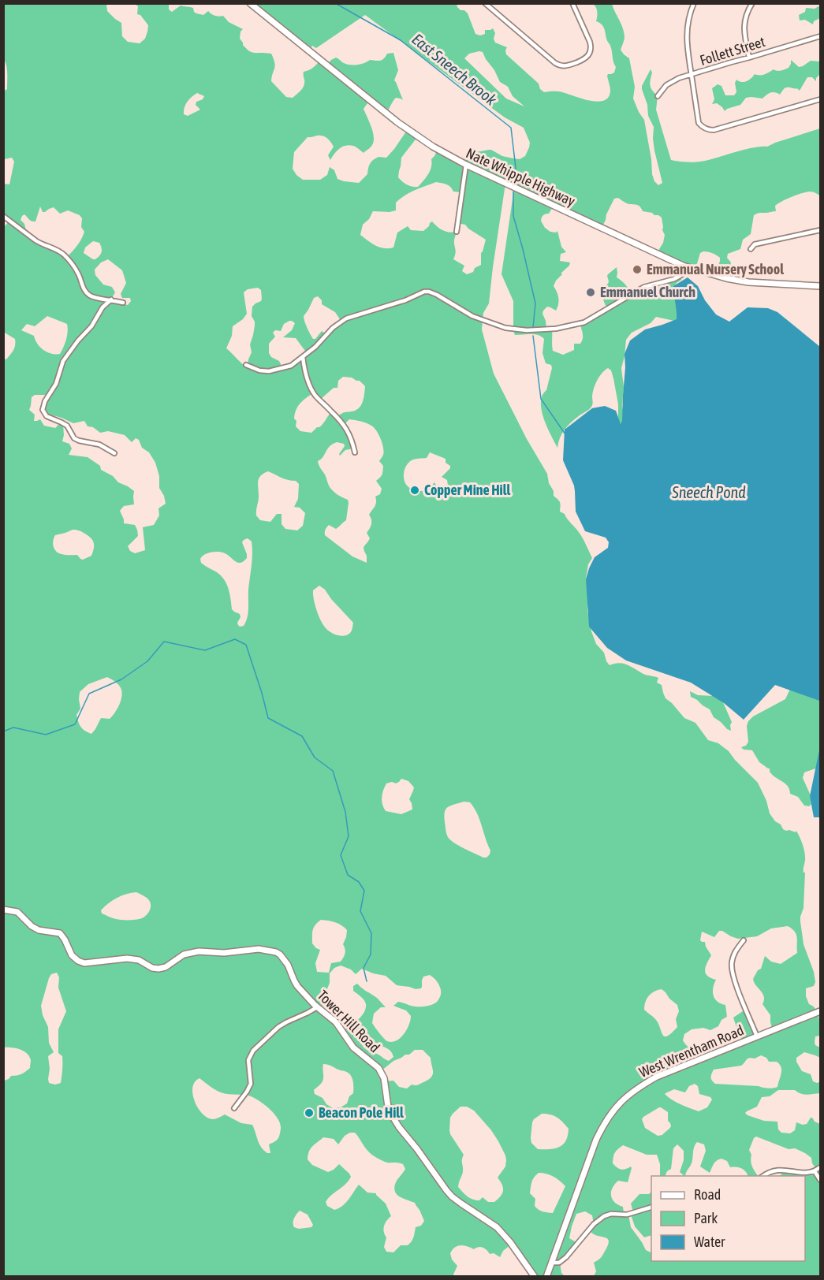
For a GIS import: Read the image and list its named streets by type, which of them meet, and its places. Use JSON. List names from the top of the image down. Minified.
{"streets":{"street":["Follett Street","Nate Whipple Highway","Tower Hill Road","West Wrentham Road"]},"water":["East Sneech Brook","Sneech Pond"],"places":["Emmanual Nursery School","Emmanuel Church","Copper Mine Hill","Beacon Pole Hill"],"legend":["Road","Park","Water"]}
